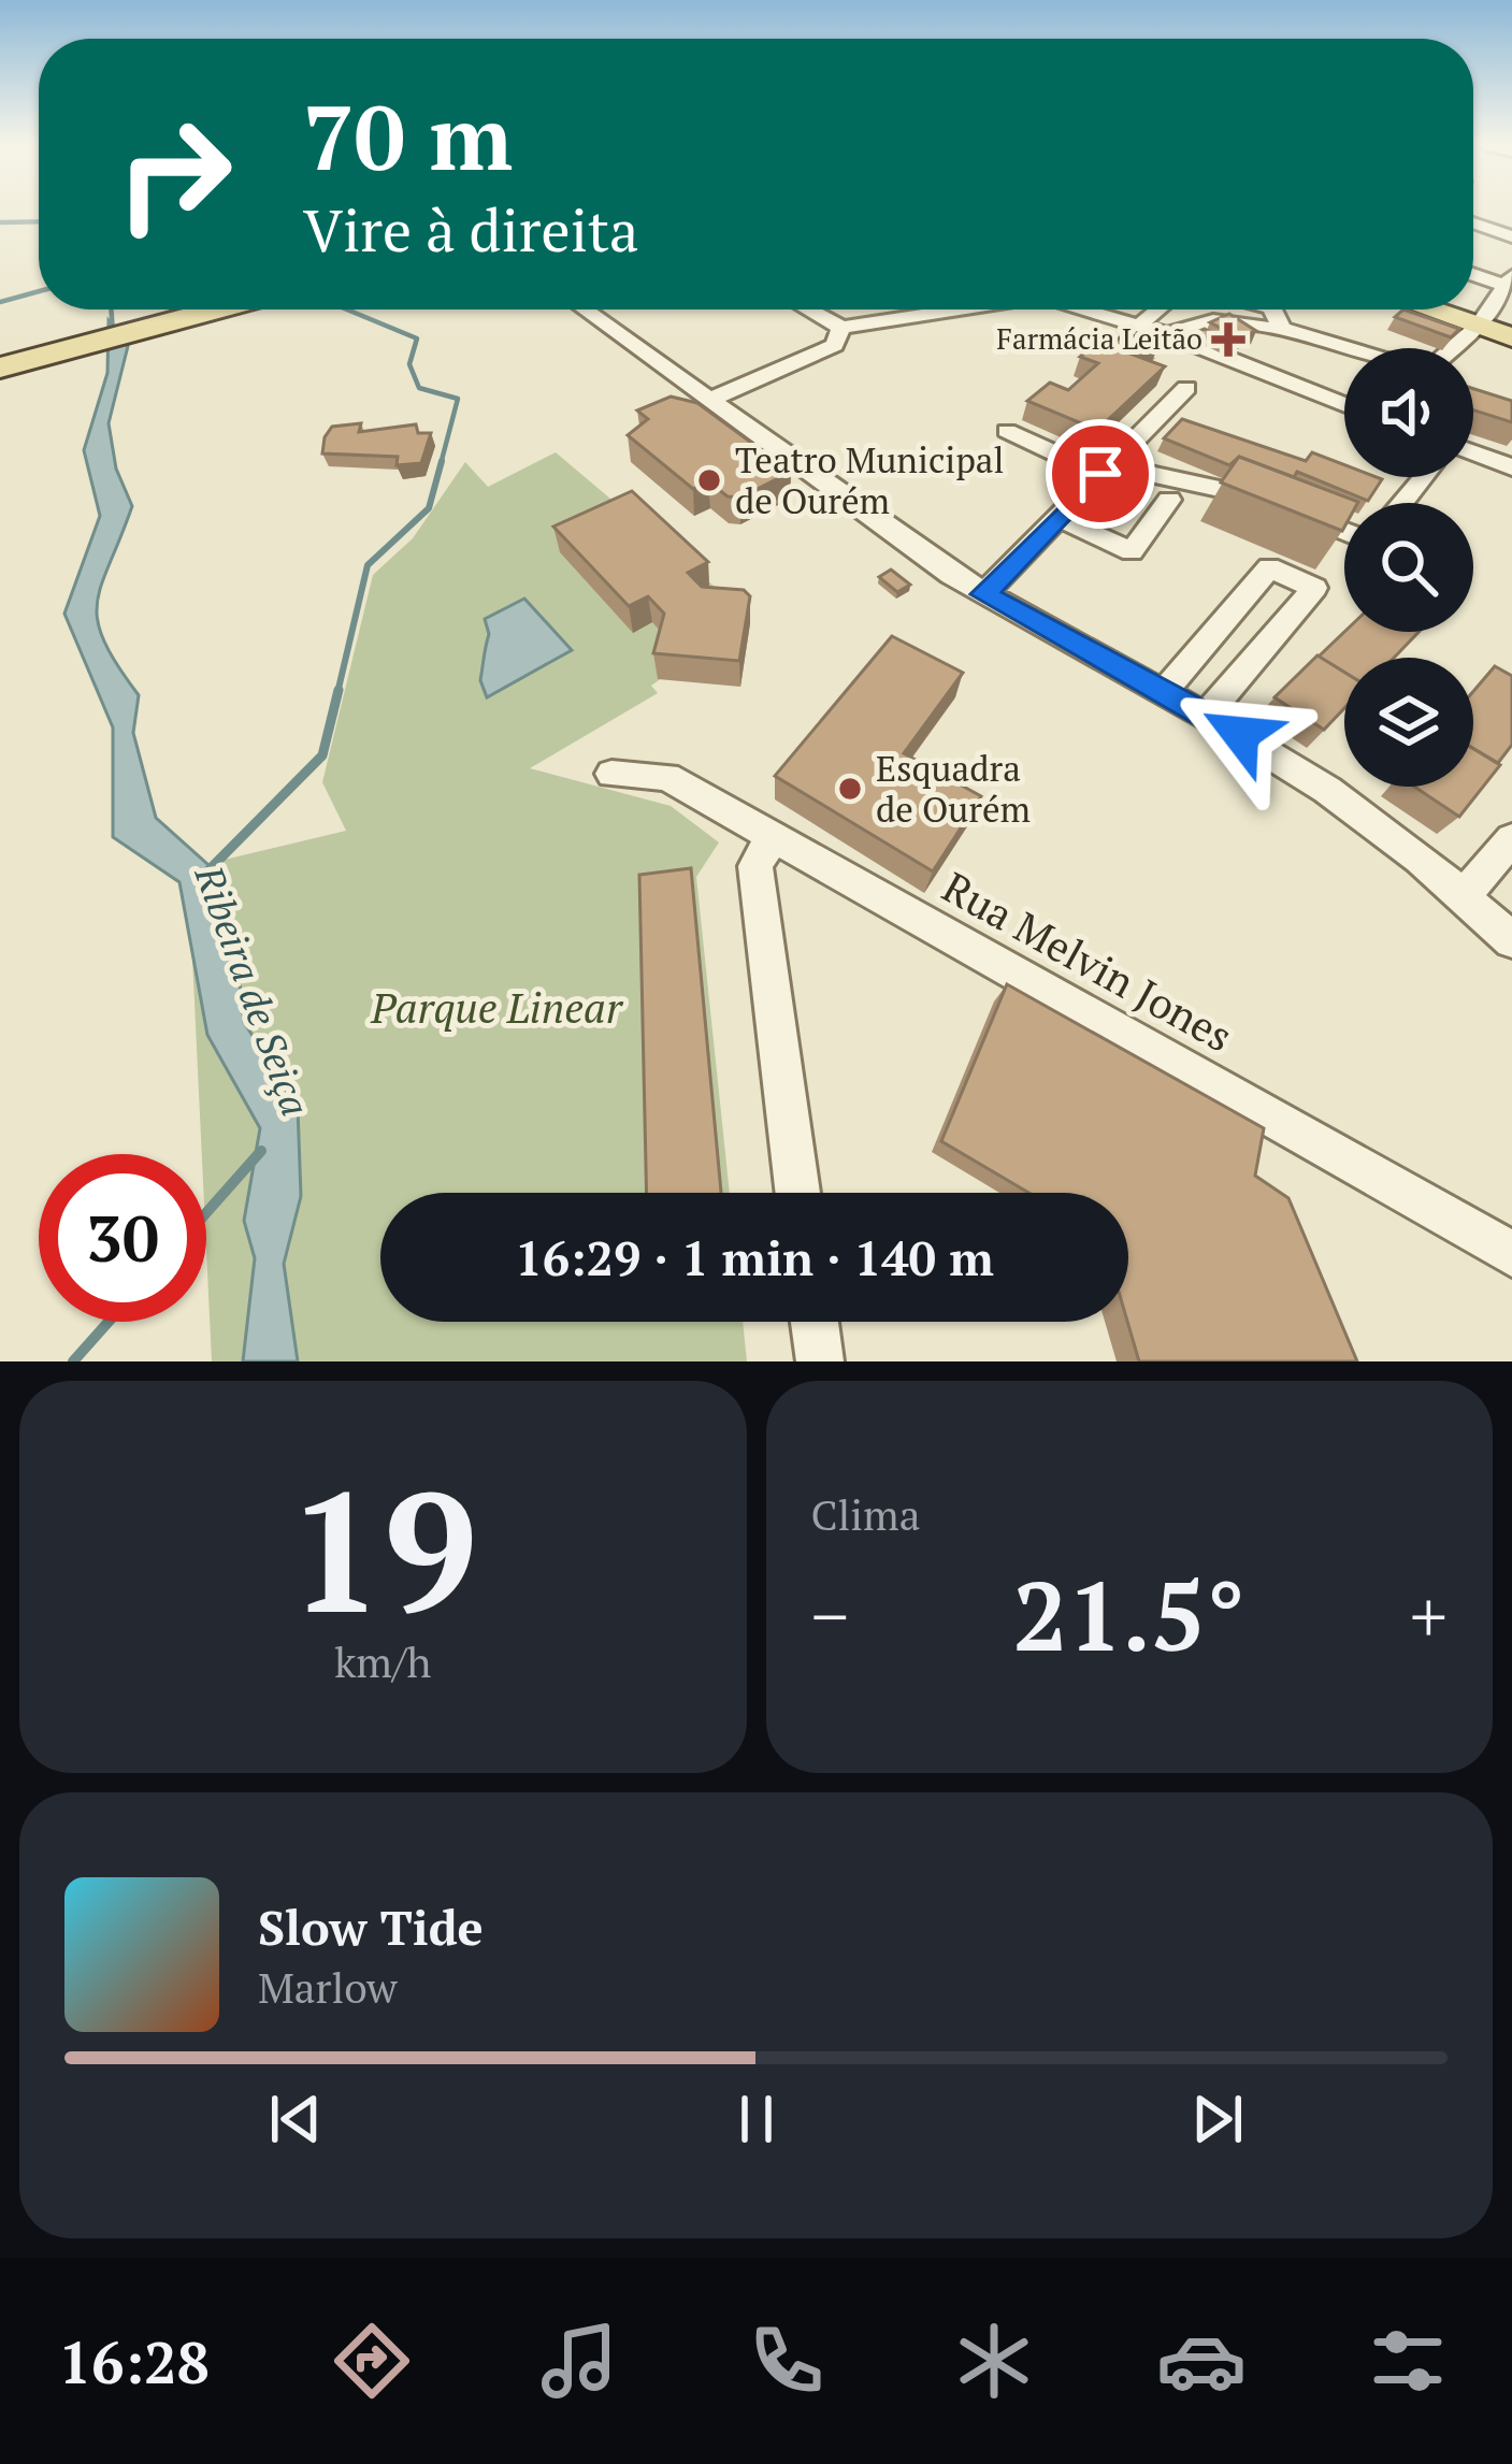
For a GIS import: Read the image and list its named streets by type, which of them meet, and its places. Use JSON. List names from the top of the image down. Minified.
{"streets":{"street":["Rua Melvin Jones"]},"water":["Ribeira de Seiça"],"parks":["Parque Linear"],"places":{"health":["Farmácia Leitão"],"other":["Teatro Municipal de Ourém","Esquadra de Ourém"]},"page":{"turn":["70 m","Vire à direita"],"limit":"30","trip":"16:29 · 1 min · 140 m","tile":[["19","km/h"],"Clima"],"heat":["−","21.5°","+"],"song":["Slow Tide","Marlow"],"tabs":"16:28"}}
